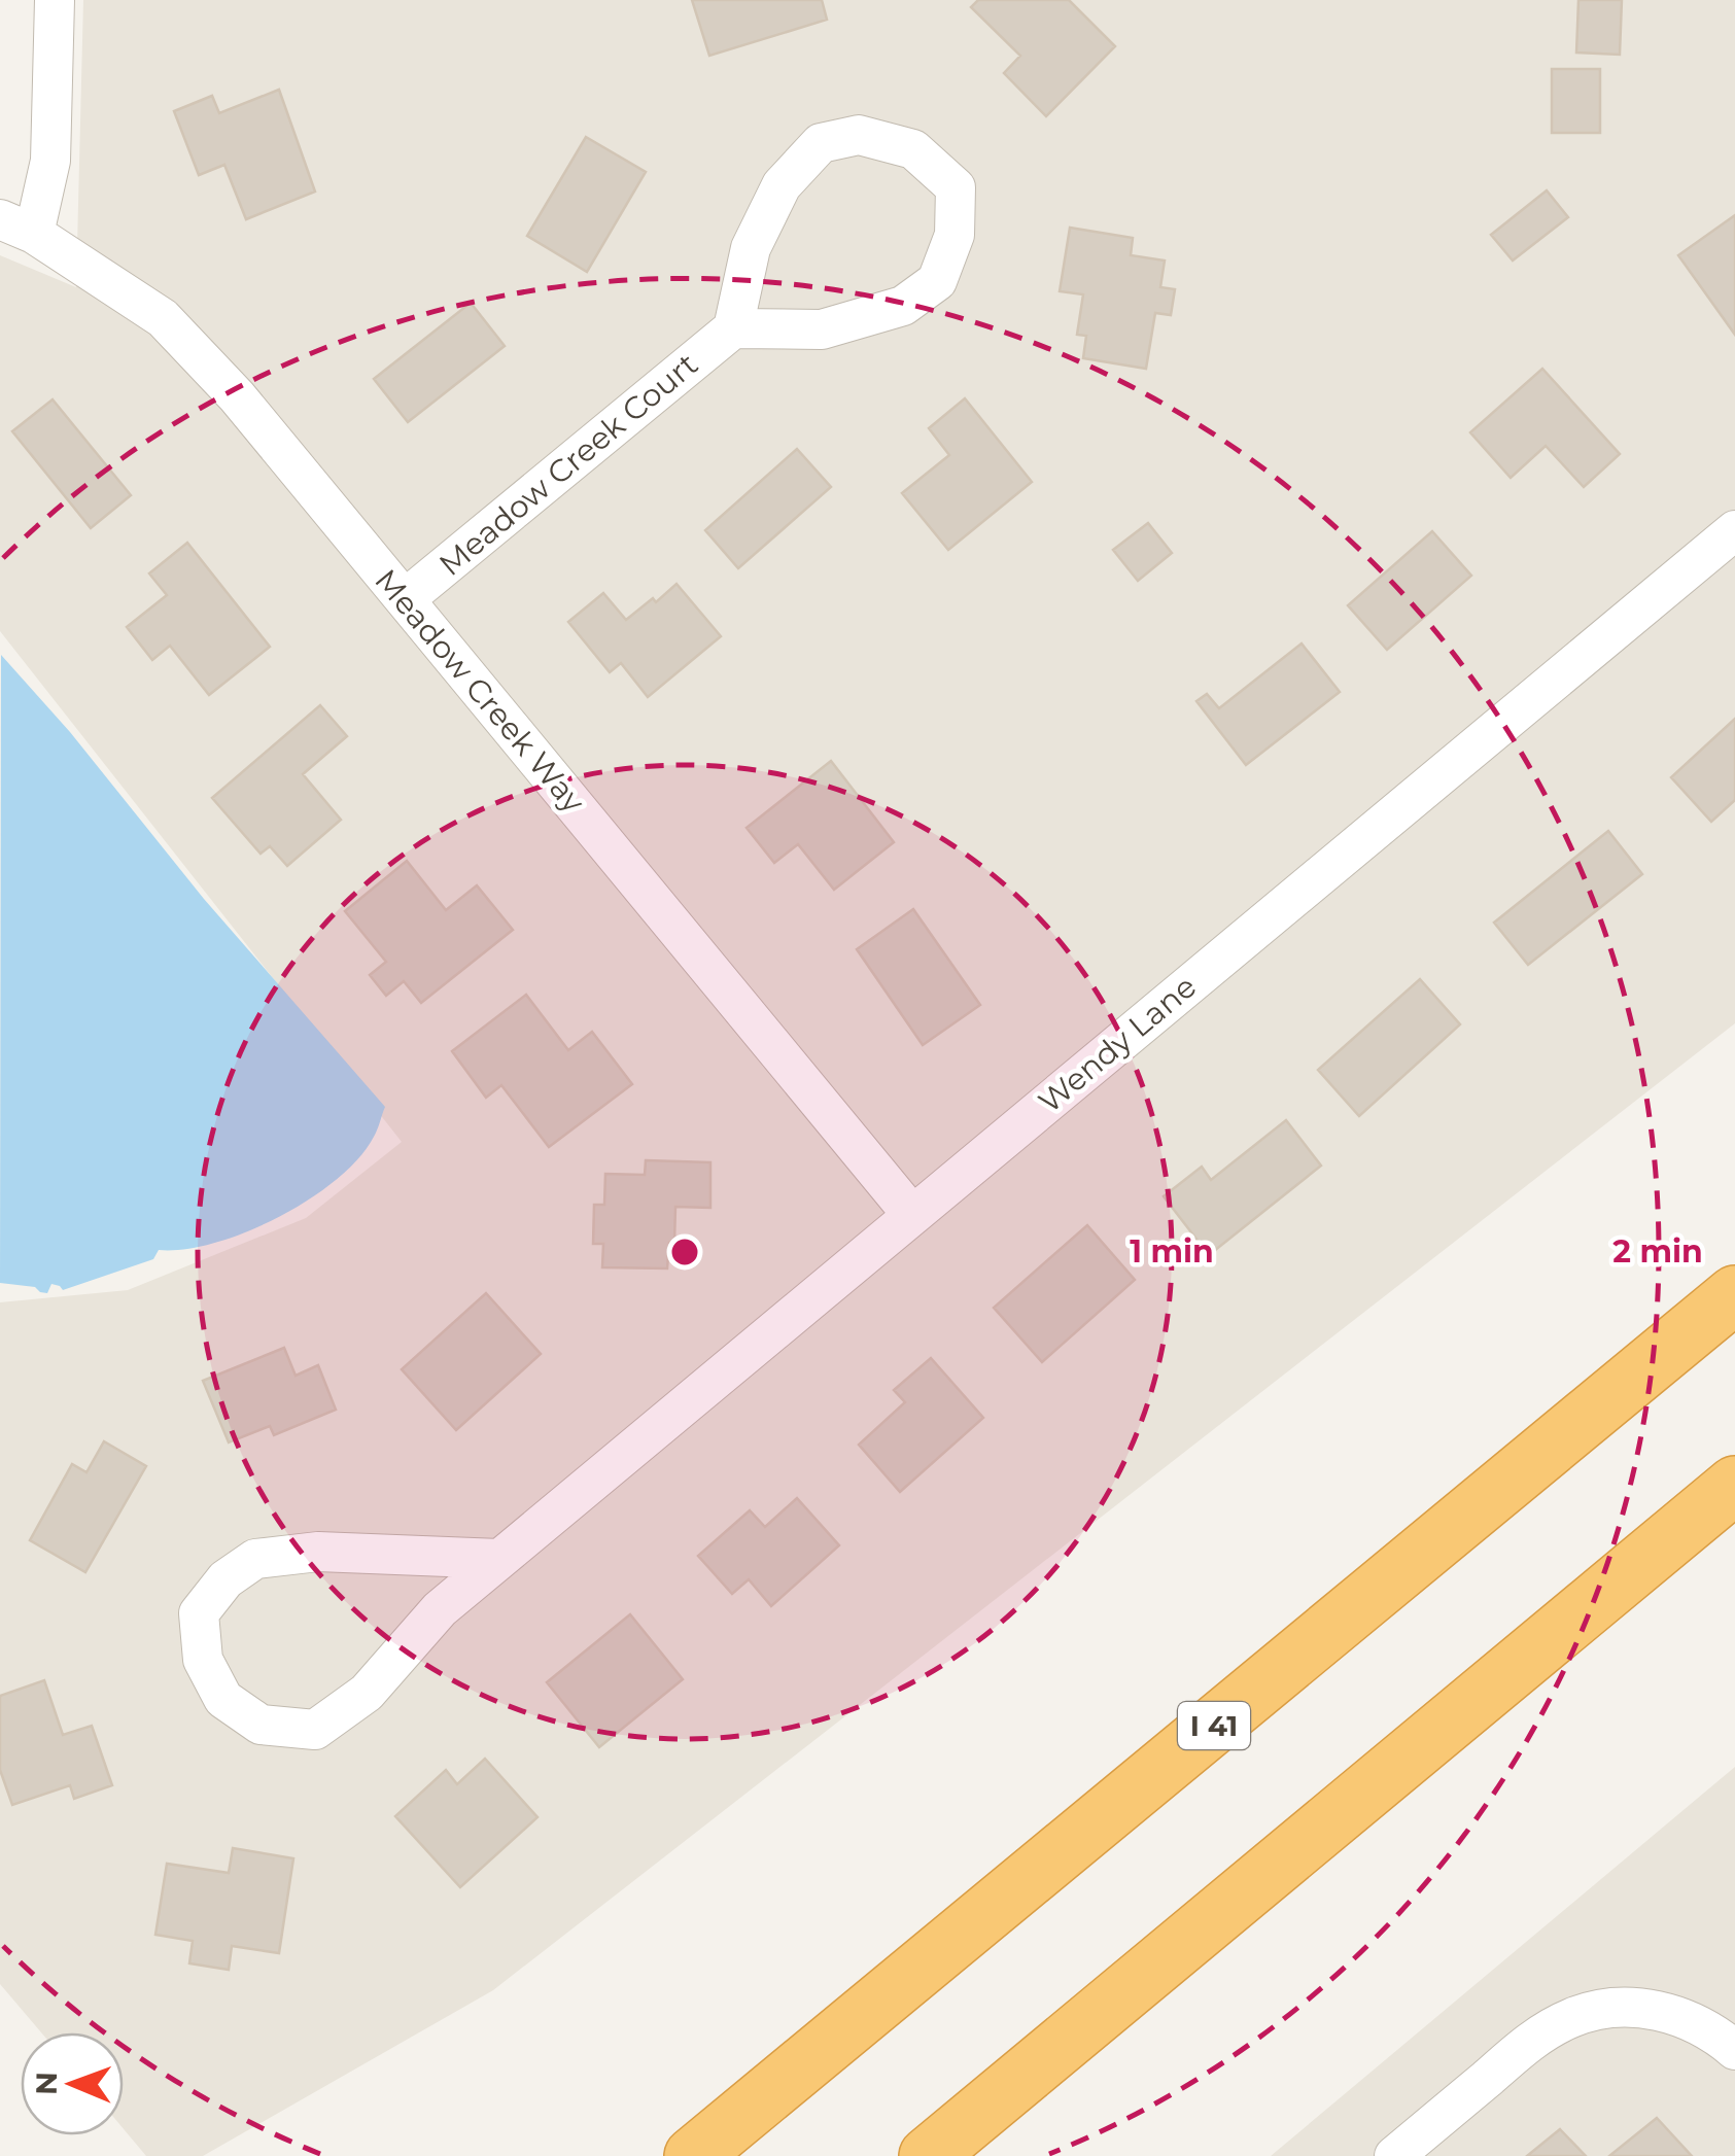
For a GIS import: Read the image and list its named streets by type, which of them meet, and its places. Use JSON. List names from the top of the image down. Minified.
{"streets":{"highway":["I 41"],"street":["Meadow Creek Court","Meadow Creek Way","Wendy Lane"]},"crossings":[["Meadow Creek Court","Meadow Creek Way"],["Meadow Creek Way","Wendy Lane"]],"north":"left","rings":["1 min","2 min"]}
